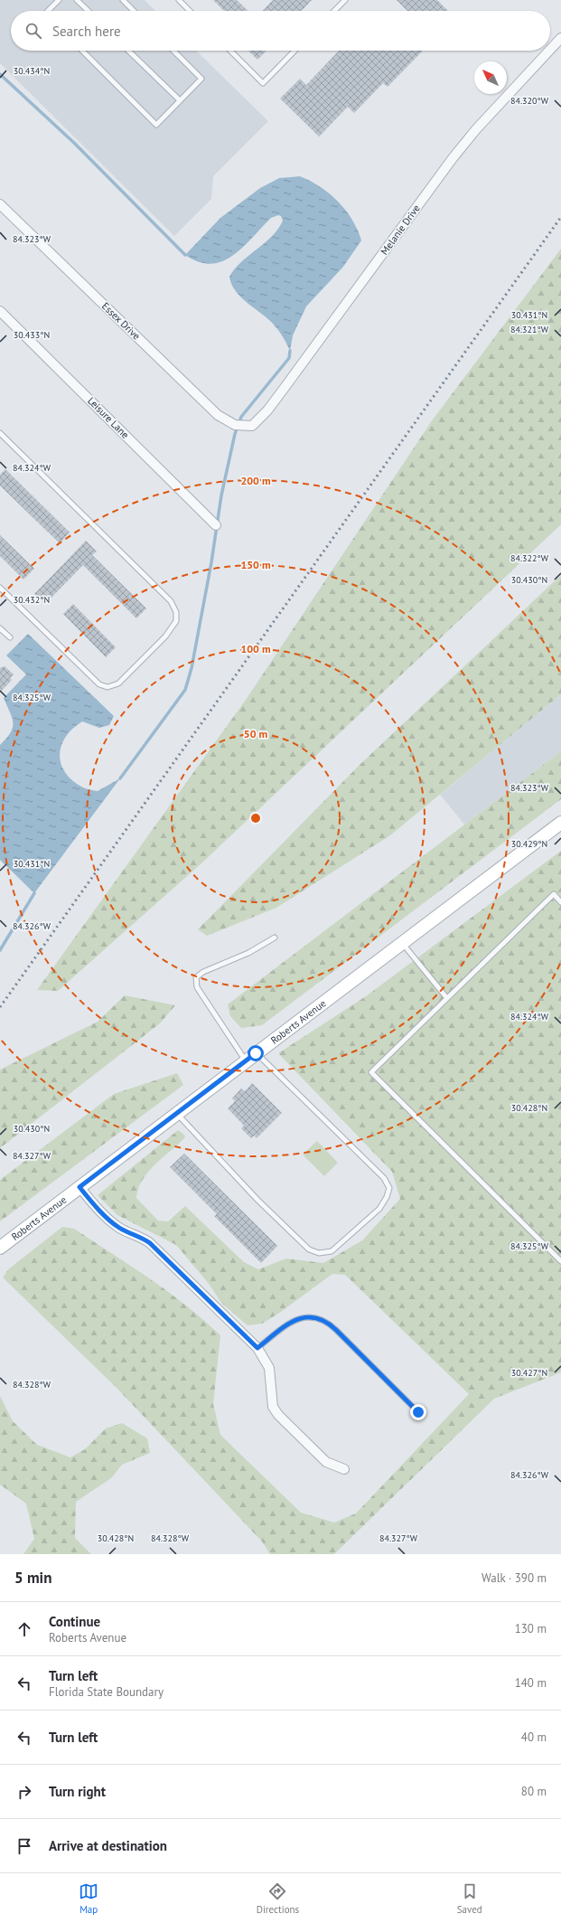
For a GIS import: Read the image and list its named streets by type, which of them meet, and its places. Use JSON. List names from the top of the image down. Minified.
{"streets":{"street":["Melanie Drive","Essex Drive","Leisure Lane","Roberts Avenue"]},"crossings":[["Melanie Drive","Essex Drive"]],"north":"top left","page":{"search":"Search here","heading":["5 min","Walk · 390 m"],"list":[["Continue","Roberts Avenue","130 m"],["Turn left","Florida State Boundary","140 m"],["Turn left","40 m"],["Turn right","80 m"],"Arrive at destination"],"nav":["Map","Directions","Saved"]},"coordinates":["30.434°N","84.320°W","84.323°W","30.431°N","84.321°W","30.433°N","84.324°W","84.322°W","30.430°N","30.432°N","84.325°W","30.429°N","84.326°W","30.428°N","84.327°W","30.427°N","84.328°W"],"rings":["200 m","150 m","100 m","50 m"]}
